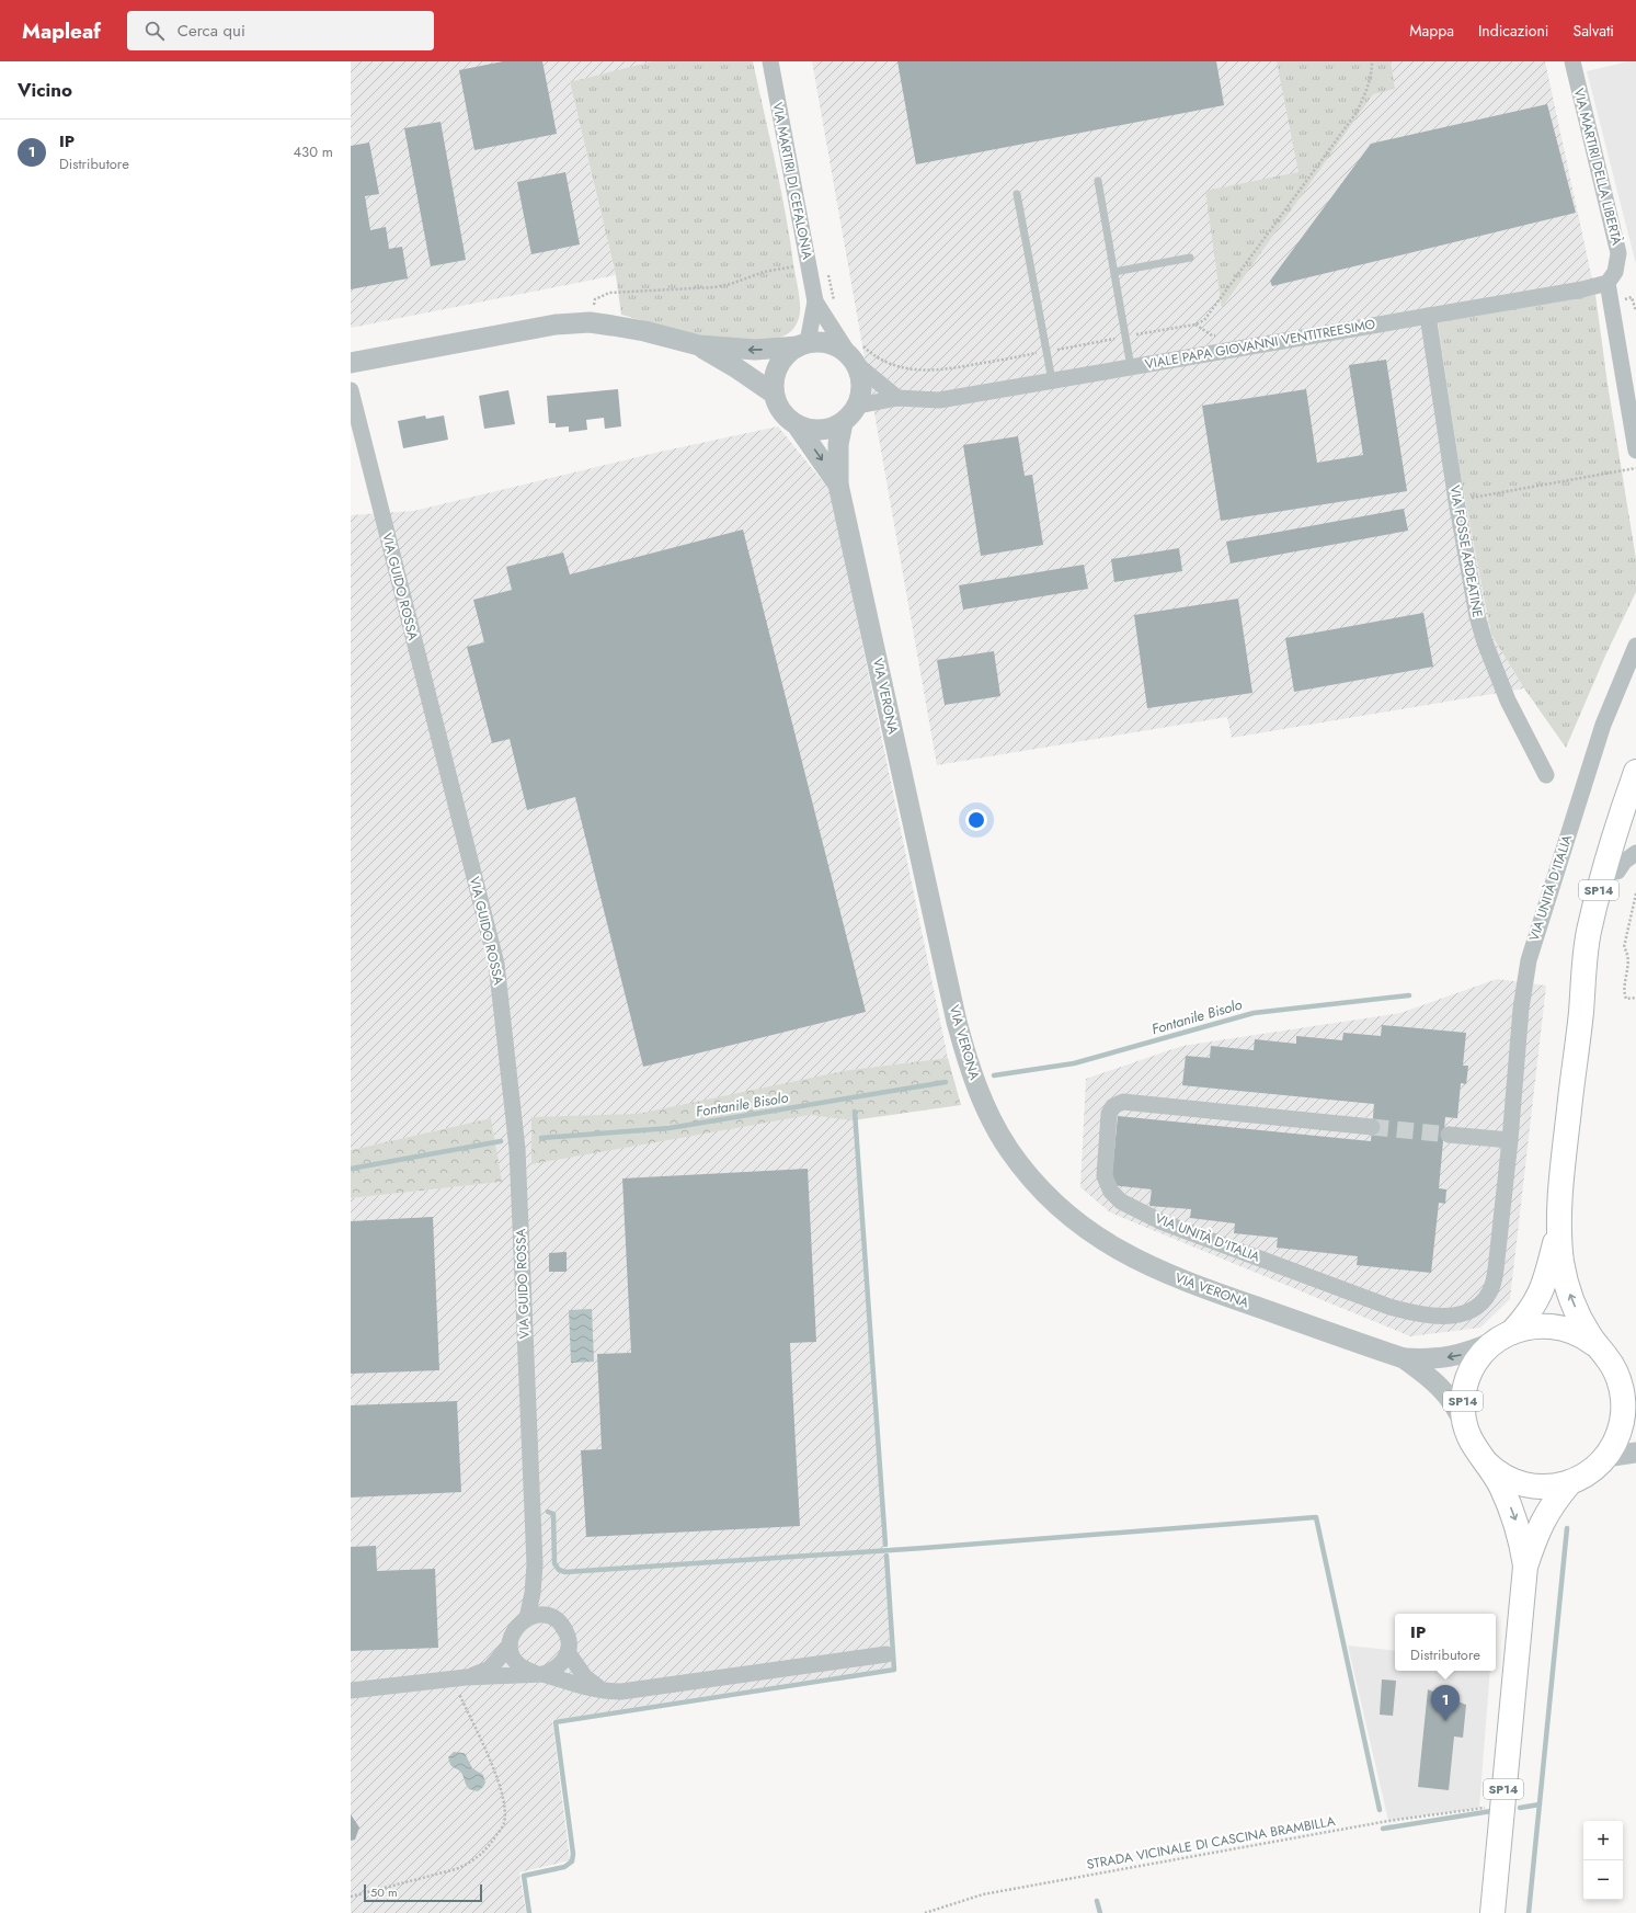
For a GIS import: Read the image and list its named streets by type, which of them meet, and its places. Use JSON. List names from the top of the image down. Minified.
{"streets":{"main road":["SP14"],"street":["VIA MARTIRI DELLA LIBERTÀ","VIA MARTIRI DI CEFALONIA","VIALE PAPA GIOVANNI VENTITREESIMO","VIA FOSSE ARDEATINE","VIA GUIDO ROSSA","VIA VERONA","VIA UNITÀ D'ITALIA"],"path":["STRADA VICINALE DI CASCINA BRAMBILLA"]},"crossings":[["VIA MARTIRI DELLA LIBERTÀ","VIALE PAPA GIOVANNI VENTITREESIMO"],["VIA MARTIRI DI CEFALONIA","VIALE PAPA GIOVANNI VENTITREESIMO"],["VIA MARTIRI DI CEFALONIA","VIA VERONA"],["VIALE PAPA GIOVANNI VENTITREESIMO","VIA FOSSE ARDEATINE"],["VIALE PAPA GIOVANNI VENTITREESIMO","VIA VERONA"],["VIA VERONA","SP14"],["SP14","STRADA VICINALE DI CASCINA BRAMBILLA"]],"water":["Fontanile Bisolo"],"scale_bar":"50 m","page":{"header":"Mapleaf","search":"Cerca qui","nav":["Mappa","Indicazioni","Salvati"],"heading":"Vicino","list":[{"mark":"1","name":"IP","note":"Distributore","value":"430 m"}],"popup":["IP","Distributore"],"pins":"1","map_buttons":["+","−"],"scale":"50 m"}}
